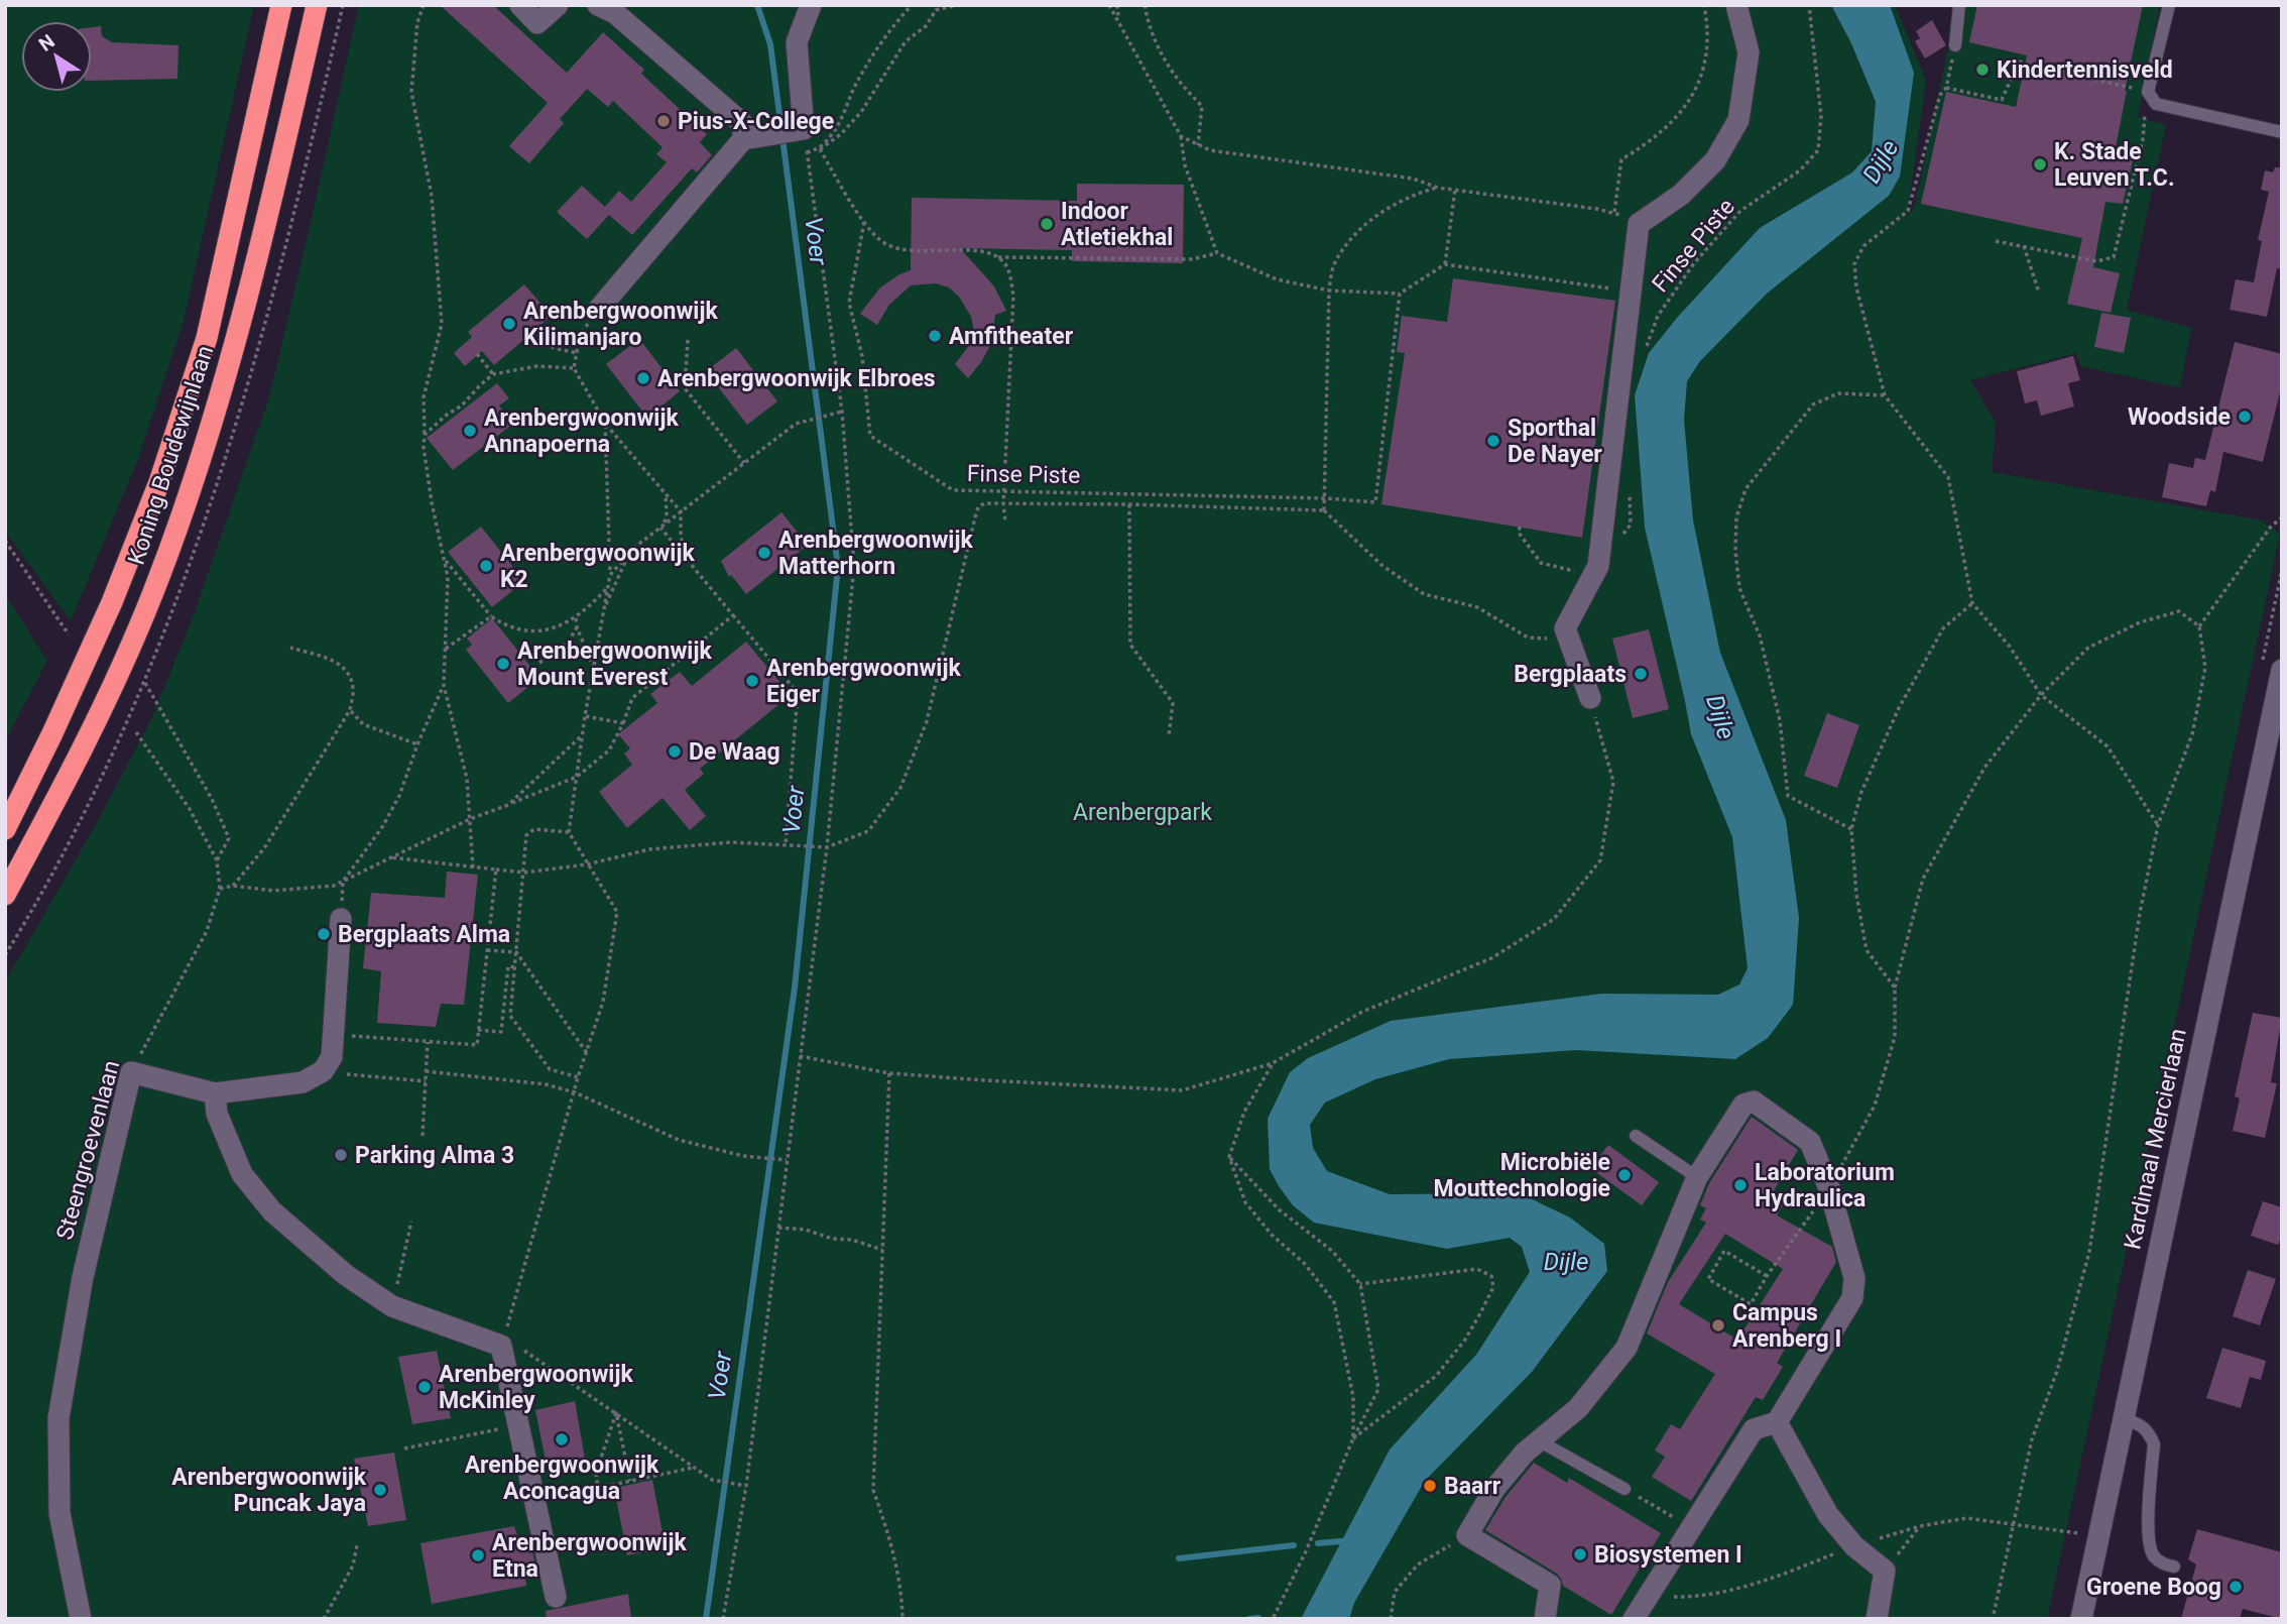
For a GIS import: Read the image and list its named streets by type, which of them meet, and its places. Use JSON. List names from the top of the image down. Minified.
{"streets":{"highway":["Koning Boudewijnlaan"],"street":["Kardinaal Mercierlaan","Steengroevenlaan"],"path":["Finse Piste"]},"water":["Dijle","Voer"],"parks":["Arenbergpark"],"places":["Kindertennisveld","Pius-X-College","K. Stade Leuven T.C.","Indoor Atletiekhal","Arenbergwoonwijk Kilimanjaro","Amfitheater","Arenbergwoonwijk Elbroes","Woodside","Arenbergwoonwijk Annapoerna","Sporthal De Nayer","Arenbergwoonwijk Matterhorn","Arenbergwoonwijk K2","Arenbergwoonwijk Mount Everest","Bergplaats","Arenbergwoonwijk Eiger","De Waag","Bergplaats Alma","Parking Alma 3","Microbiële Mouttechnologie","Laboratorium Hydraulica","Campus Arenberg I","Arenbergwoonwijk McKinley","Arenbergwoonwijk Aconcagua","Baarr","Arenbergwoonwijk Puncak Jaya","Biosystemen I","Arenbergwoonwijk Etna","Groene Boog"],"north":"top left"}
